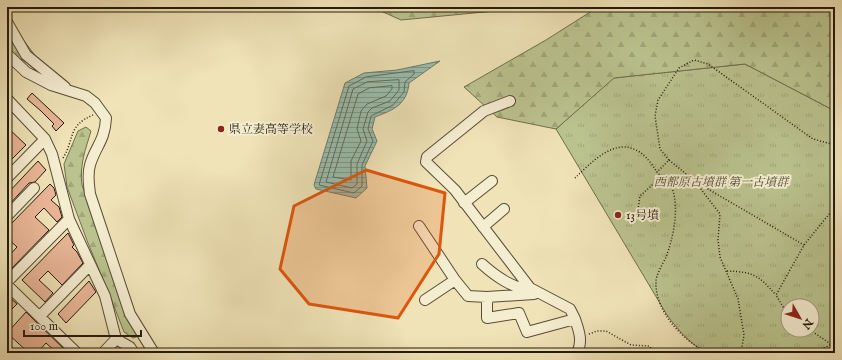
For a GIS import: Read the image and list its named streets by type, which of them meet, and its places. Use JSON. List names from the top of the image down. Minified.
{"parks":["西都原古墳群 第一古墳群"],"places":["県立妻高等学校","13号墳"],"scale_bar":"100 m","north":"bottom right"}
